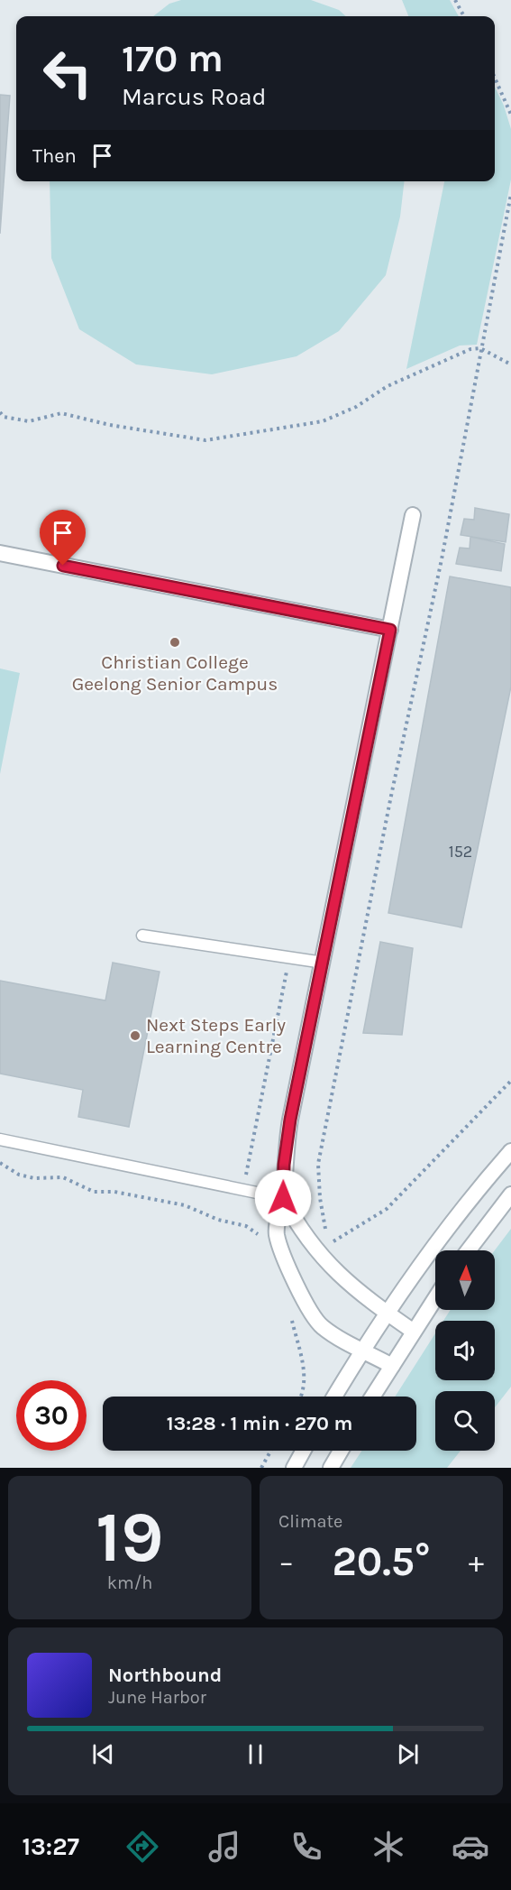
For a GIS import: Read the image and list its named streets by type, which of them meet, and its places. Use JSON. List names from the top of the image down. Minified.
{"places":["Christian College Geelong Senior Campus","Next Steps Early Learning Centre"],"house_numbers":["152"],"north":"top","page":{"turn":["170 m","Marcus Road"],"then":"Then","limit":"30","trip":"13:28 · 1 min · 270 m","tile":[["19","km/h"],"Climate"],"heat":["−","20.5°","+"],"song":["Northbound","June Harbor"],"tabs":"13:27"}}
